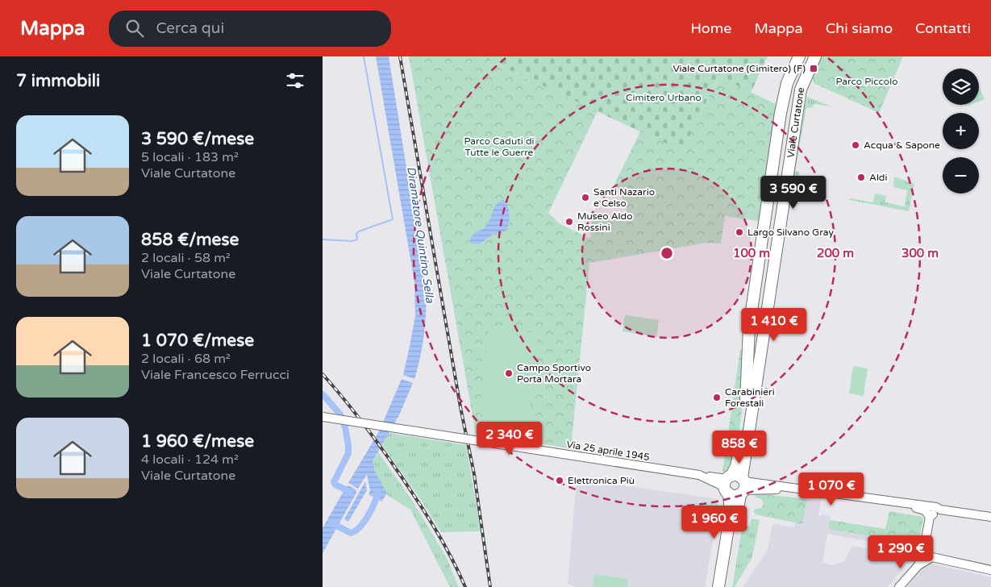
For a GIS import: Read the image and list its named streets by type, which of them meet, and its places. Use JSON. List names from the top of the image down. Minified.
{"streets":{"main road":["Viale Curtatone"],"street":["Via 25 aprile 1945"]},"crossings":[["Viale Curtatone","Via 25 aprile 1945"]],"water":["Diramatore Quintino Sella"],"parks":["Parco Piccolo","Cimitero Urbano","Parco Caduti di Tutte le Guerre"],"places":{"transit":["Viale Curtatone (Cimitero) (F)"],"other":["Acqua & Sapone","Aldi","Santi Nazario e Celso","Museo Aldo Rossini","Largo Silvano Gray","Campo Sportivo Porta Mortara","Carabinieri Forestali","Elettronica Più"]},"page":{"header":"Mappa","search":"Cerca qui","nav":["Home","Mappa","Chi siamo","Contatti"],"heading":"7 immobili","map_buttons":["+","−"],"list":[{"name":"3 590 €/mese","note":"5 locali · 183 m² · Viale Curtatone"},{"name":"858 €/mese","note":"2 locali · 58 m² · Viale Curtatone"},{"name":"1 070 €/mese","note":"2 locali · 68 m² · Viale Francesco Ferrucci"},{"name":"1 960 €/mese","note":"4 locali · 124 m² · Viale Curtatone"}],"price":["3 590 €","1 410 €","2 340 €","858 €","1 070 €","1 960 €","1 290 €"]},"rings":["100 m","200 m","300 m"]}
